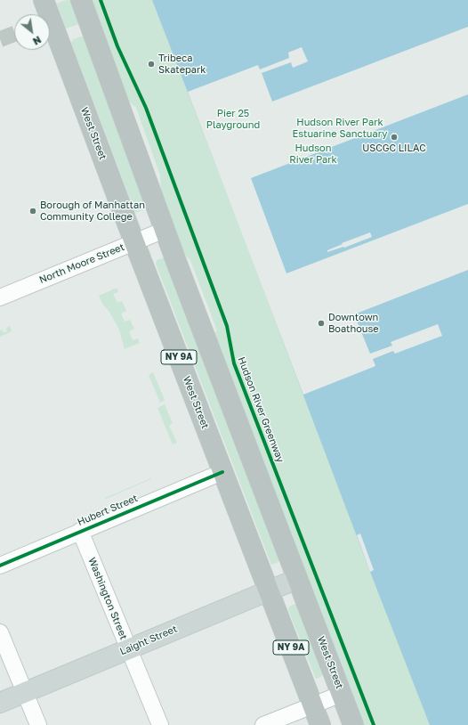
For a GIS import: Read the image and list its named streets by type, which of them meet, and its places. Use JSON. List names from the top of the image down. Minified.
{"streets":{"highway":["West Street","NY 9A"],"main road":["Laight Street"],"street":["North Moore Street","Hubert Street","Washington Street"],"cycle path":["Hudson River Greenway"]},"crossings":[["West Street","North Moore Street"],["West Street","Hubert Street"],["West Street","Laight Street"],["Hubert Street","Washington Street"],["Washington Street","Laight Street"]],"parks":["Pier 25 Playground","Hudson River Park Estuarine Sanctuary","Hudson River Park"],"places":["Tribeca Skatepark","USCGC LILAC","Borough of Manhattan Community College","Downtown Boathouse"],"north":"bottom right"}
